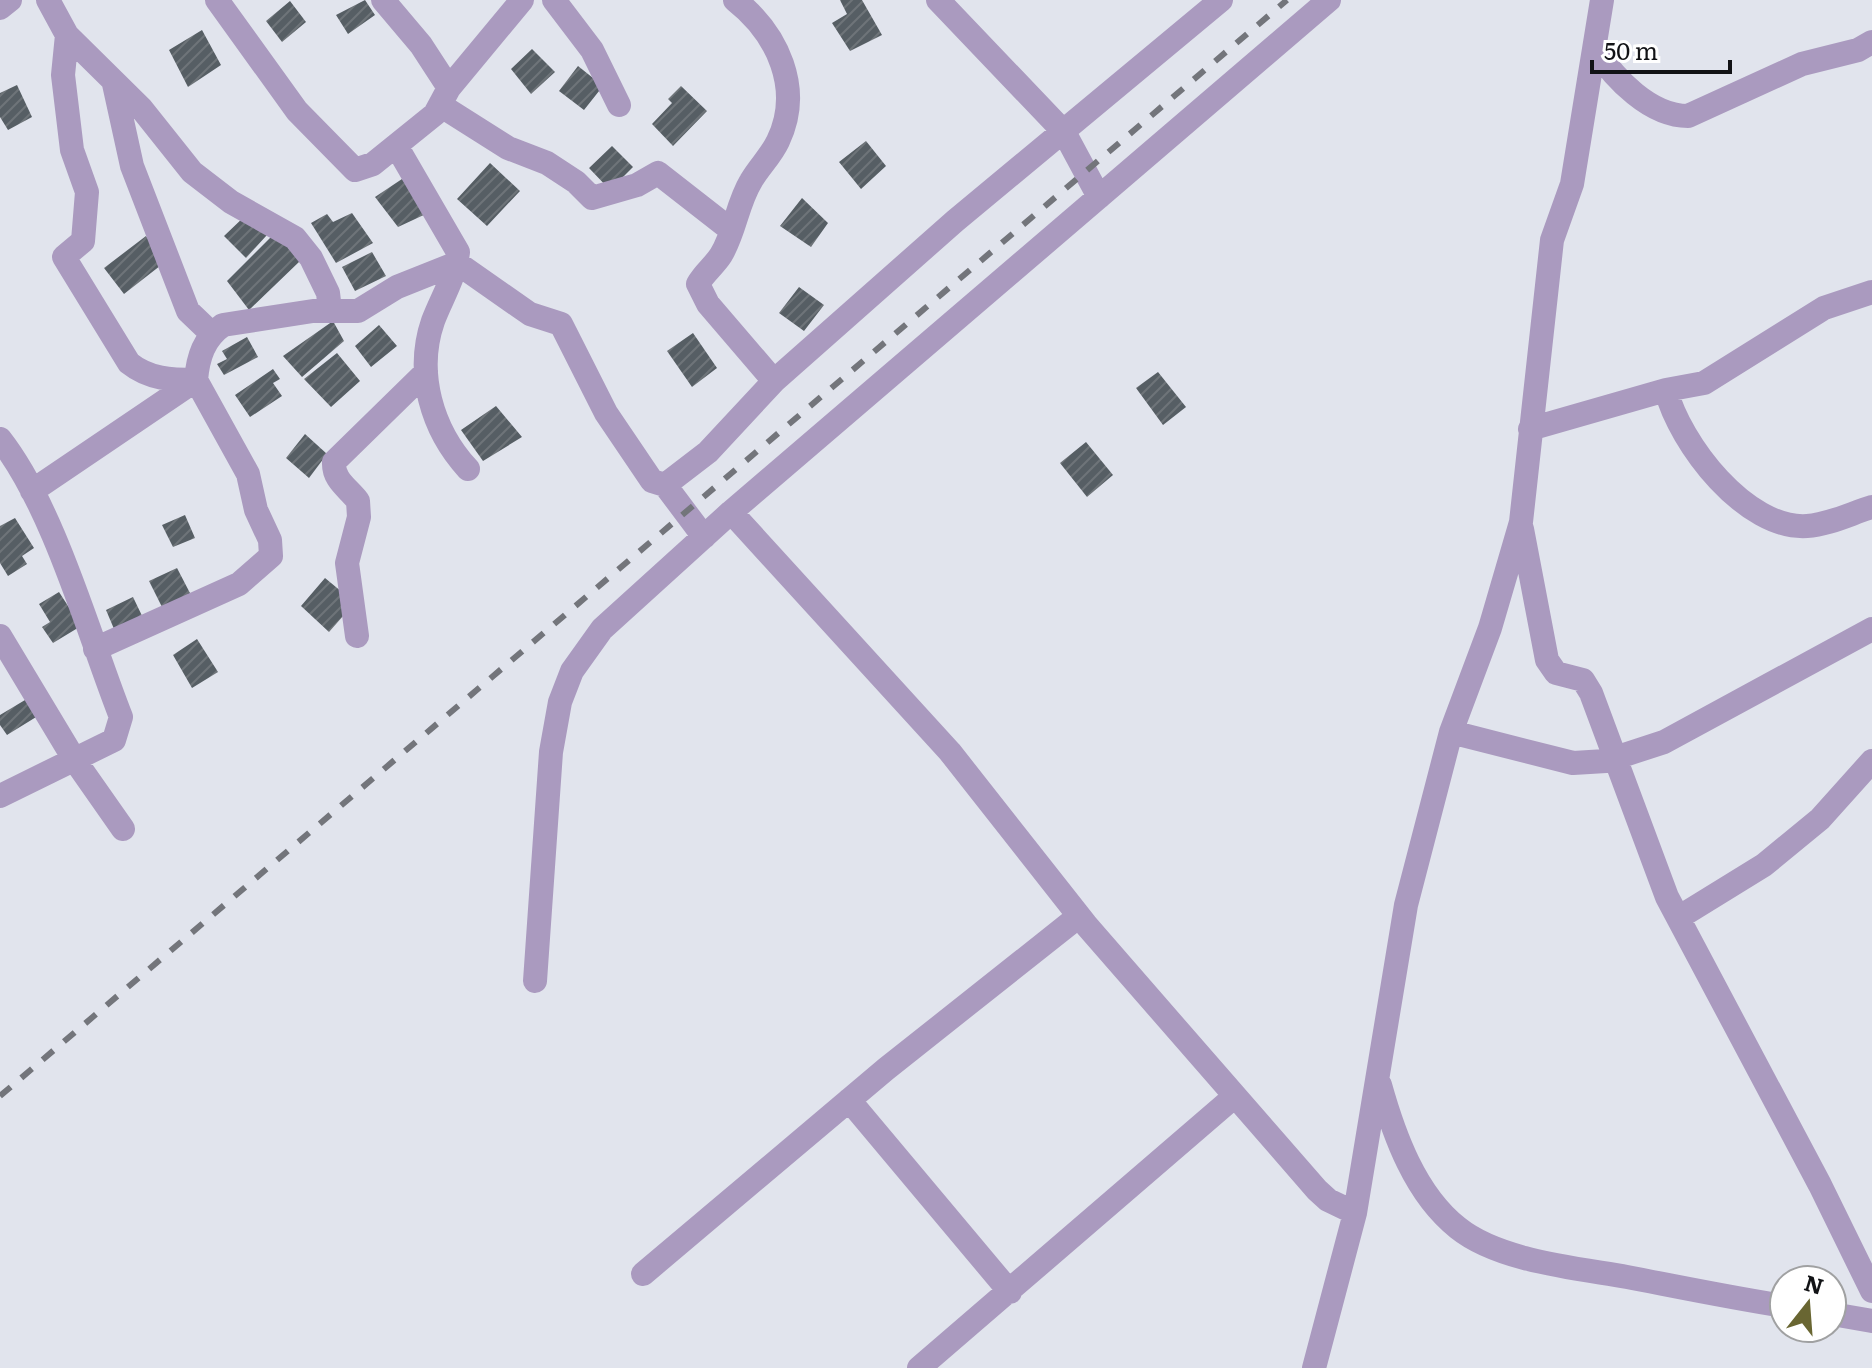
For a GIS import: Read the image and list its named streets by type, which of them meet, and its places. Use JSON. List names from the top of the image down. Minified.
{"scale_bar":"50 m","north":"top"}
